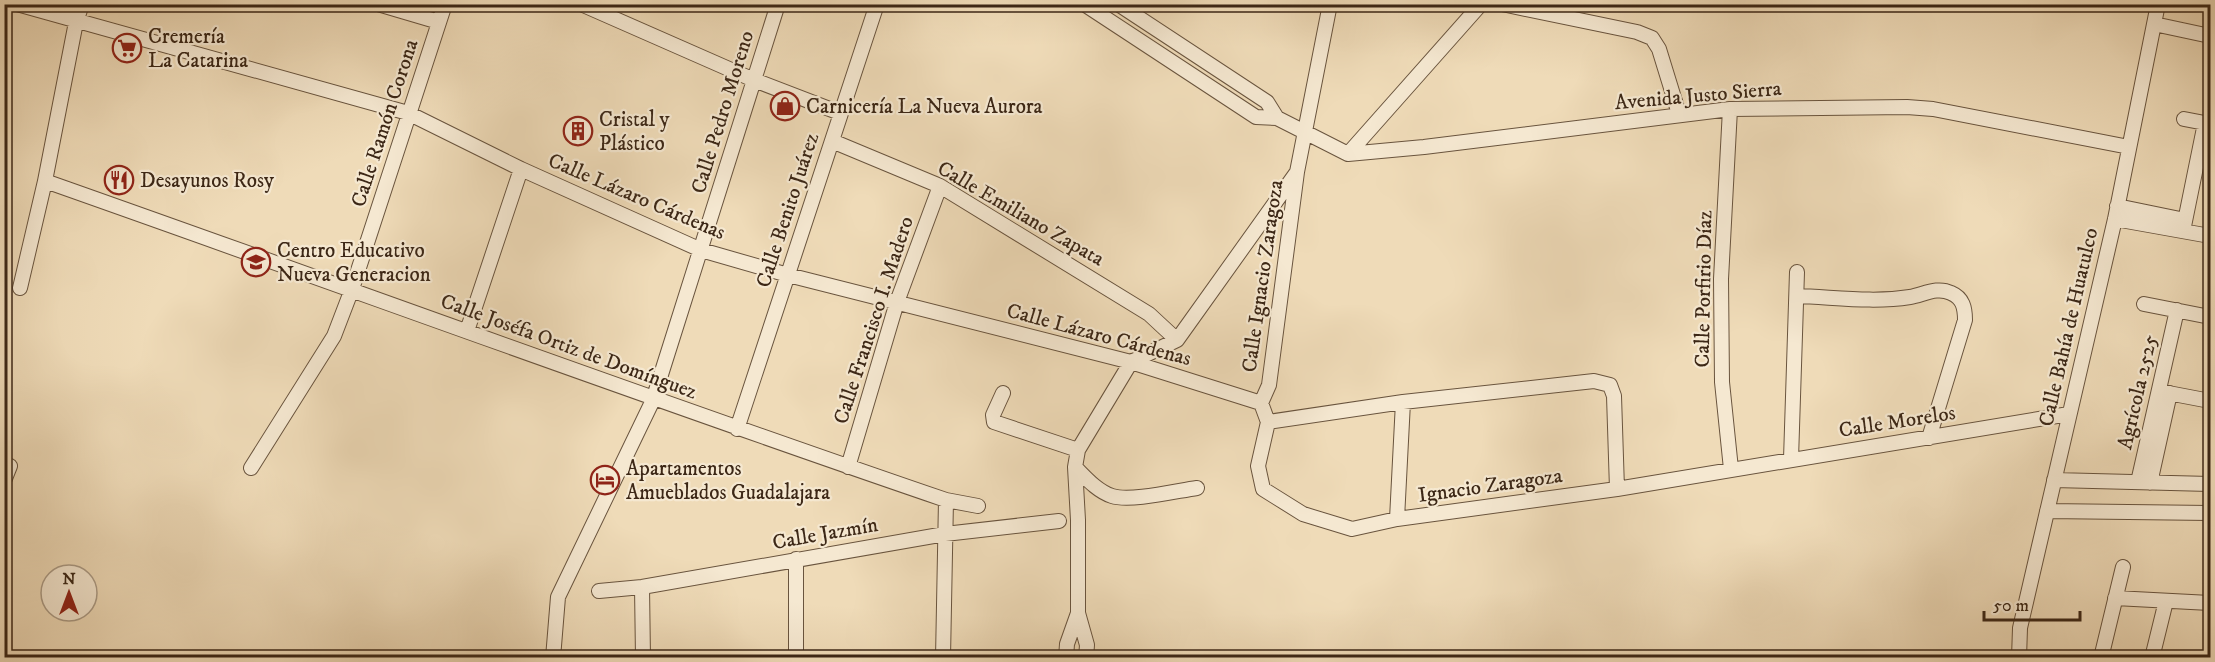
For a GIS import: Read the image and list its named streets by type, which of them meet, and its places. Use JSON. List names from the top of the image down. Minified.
{"streets":{"street":["Avenida Justo Sierra","Calle Pedro Moreno","Calle Ramón Corona","Calle Lázaro Cárdenas","Calle Benito Juárez","Calle Emiliano Zapata","Calle Ignacio Zaragoza","Calle Porfirio Díaz","Calle Francisco I. Madero","Calle Bahía de Huatulco","Calle Joséfa Ortiz de Domínguez","Agrícola 2525","Calle Morelos","Ignacio Zaragoza","Calle Jazmín"]},"crossings":[["Avenida Justo Sierra","Calle Porfirio Díaz"],["Avenida Justo Sierra","Calle Bahía de Huatulco"],["Calle Pedro Moreno","Calle Lázaro Cárdenas"],["Calle Pedro Moreno","Calle Joséfa Ortiz de Domínguez"],["Calle Ramón Corona","Calle Lázaro Cárdenas"],["Calle Ramón Corona","Calle Joséfa Ortiz de Domínguez"],["Calle Lázaro Cárdenas","Calle Benito Juárez"],["Calle Lázaro Cárdenas","Calle Ignacio Zaragoza"],["Calle Lázaro Cárdenas","Calle Francisco I. Madero"],["Calle Benito Juárez","Calle Emiliano Zapata"],["Calle Benito Juárez","Calle Joséfa Ortiz de Domínguez"],["Calle Emiliano Zapata","Calle Francisco I. Madero"],["Calle Ignacio Zaragoza","Ignacio Zaragoza"],["Calle Porfirio Díaz","Calle Morelos"],["Calle Porfirio Díaz","Ignacio Zaragoza"],["Calle Francisco I. Madero","Calle Joséfa Ortiz de Domínguez"],["Calle Bahía de Huatulco","Calle Morelos"],["Calle Morelos","Ignacio Zaragoza"]],"places":{"supermarket":["Cremería La Catarina"],"shop":["Carnicería La Nueva Aurora"],"building":["Cristal y Plástico"],"restaurant":["Desayunos Rosy"],"school or university":["Centro Educativo Nueva Generacion"],"hotel":["Apartamentos Amueblados Guadalajara"]},"scale_bar":"50 m","north":"top"}
